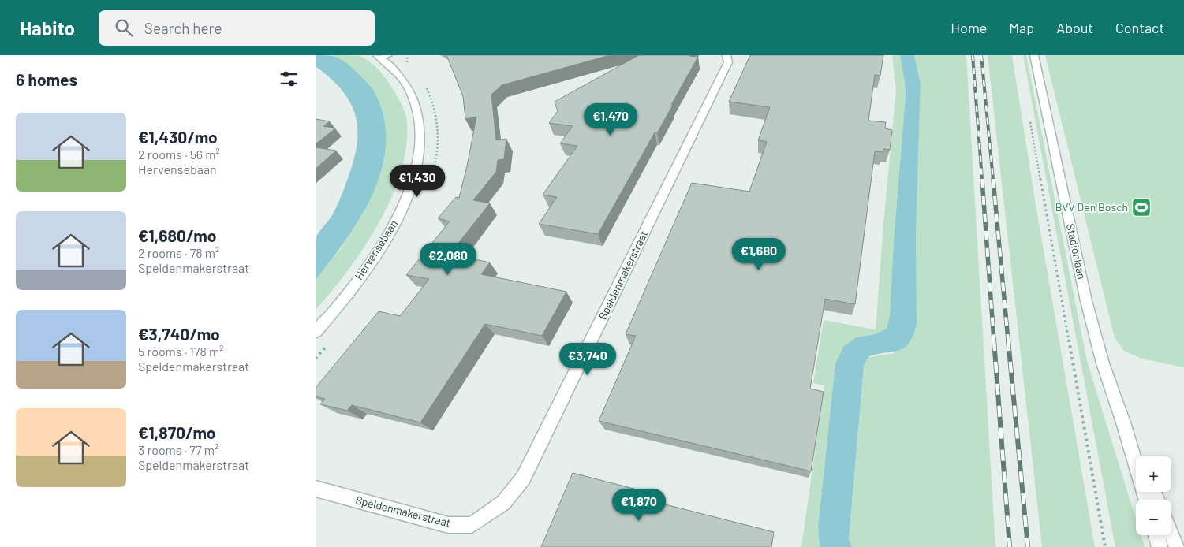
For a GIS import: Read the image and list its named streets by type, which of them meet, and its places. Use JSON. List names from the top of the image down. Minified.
{"streets":{"street":["Hervensebaan","Stadionlaan","Speldenmakerstraat"]},"places":{"sports":["BVV Den Bosch"]},"page":{"header":"Habito","search":"Search here","nav":["Home","Map","About","Contact"],"heading":"6 homes","list":[{"name":"€1,430/mo","note":"2 rooms · 56 m² · Hervensebaan"},{"name":"€1,680/mo","note":"2 rooms · 78 m² · Speldenmakerstraat"},{"name":"€3,740/mo","note":"5 rooms · 178 m² · Speldenmakerstraat"},{"name":"€1,870/mo","note":"3 rooms · 77 m² · Speldenmakerstraat"}],"price":["€1,470","€1,430","€1,680","€2,080","€3,740","€1,870"],"map_buttons":["+","−"]}}
